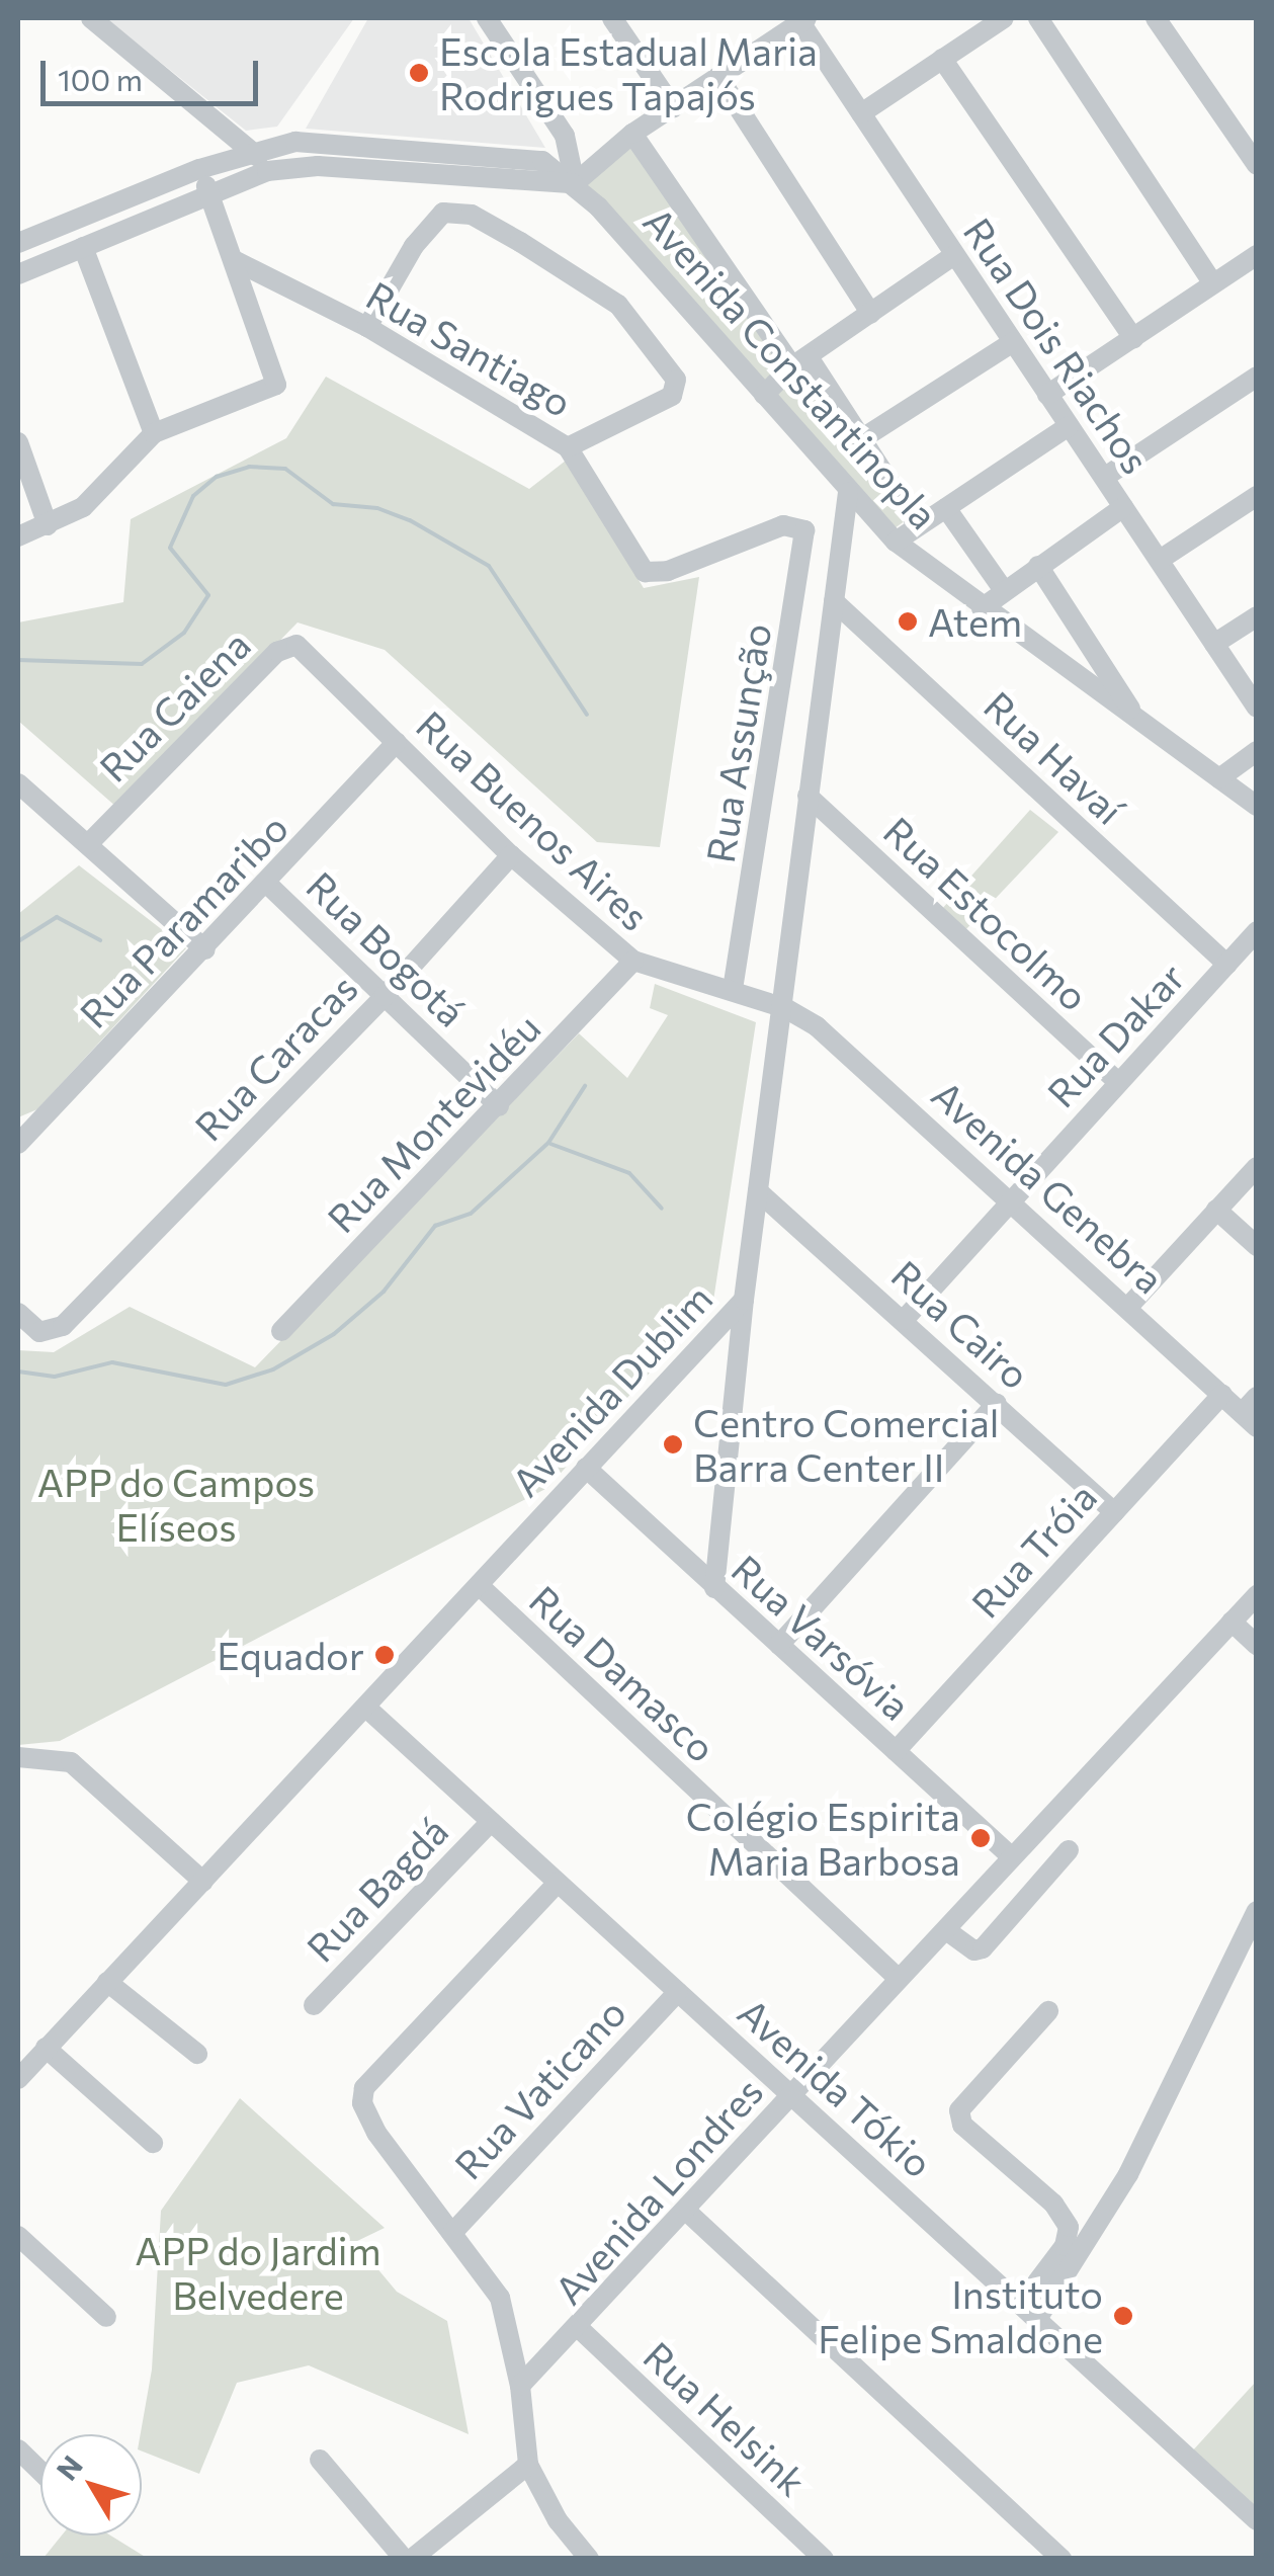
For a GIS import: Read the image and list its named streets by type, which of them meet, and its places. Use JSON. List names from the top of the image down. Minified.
{"streets":{"street":["Rua Dois Riachos","Rua Santiago","Avenida Constantinopla","Rua Caiena","Rua Assunção","Rua Havaí","Rua Buenos Aires","Rua Estocolmo","Rua Paramaribo","Rua Bogotá","Rua Dakar","Rua Caracas","Rua Montevidéu","Avenida Genebra","Rua Cairo","Avenida Dublim","Rua Tróia","Rua Varsóvia","Rua Damasco","Rua Bagdá","Avenida Tókio","Rua Vaticano","Avenida Londres","Rua Helsink"]},"crossings":[["Rua Santiago","Rua Assunção"],["Avenida Constantinopla","Avenida Dublim"],["Rua Caiena","Rua Buenos Aires"],["Rua Assunção","Rua Buenos Aires"],["Rua Havaí","Rua Dakar"],["Rua Havaí","Avenida Dublim"],["Rua Buenos Aires","Rua Paramaribo"],["Rua Buenos Aires","Rua Caracas"],["Rua Buenos Aires","Rua Montevidéu"],["Rua Buenos Aires","Avenida Genebra"],["Rua Buenos Aires","Avenida Dublim"],["Rua Estocolmo","Rua Dakar"],["Rua Estocolmo","Avenida Dublim"],["Rua Paramaribo","Rua Bogotá"],["Rua Bogotá","Rua Caracas"],["Rua Bogotá","Rua Montevidéu"],["Rua Dakar","Avenida Genebra"],["Rua Dakar","Rua Cairo"],["Avenida Genebra","Avenida Dublim"],["Avenida Genebra","Rua Tróia"],["Rua Cairo","Avenida Dublim"],["Rua Cairo","Rua Tróia"],["Avenida Dublim","Rua Varsóvia"],["Avenida Dublim","Rua Damasco"],["Avenida Dublim","Avenida Tókio"],["Rua Tróia","Rua Varsóvia"],["Rua Varsóvia","Avenida Londres"],["Rua Damasco","Avenida Londres"],["Rua Bagdá","Avenida Tókio"],["Avenida Tókio","Rua Vaticano"],["Avenida Tókio","Avenida Londres"],["Avenida Londres","Rua Helsink"]],"parks":["APP do Campos Elíseos","APP do Jardim Belvedere"],"places":["Escola Estadual Maria Rodrigues Tapajós","Atem","Centro Comercial Barra Center II","Equador","Colégio Espirita Maria Barbosa","Instituto Felipe Smaldone"],"scale_bar":"100 m","north":"top left"}
